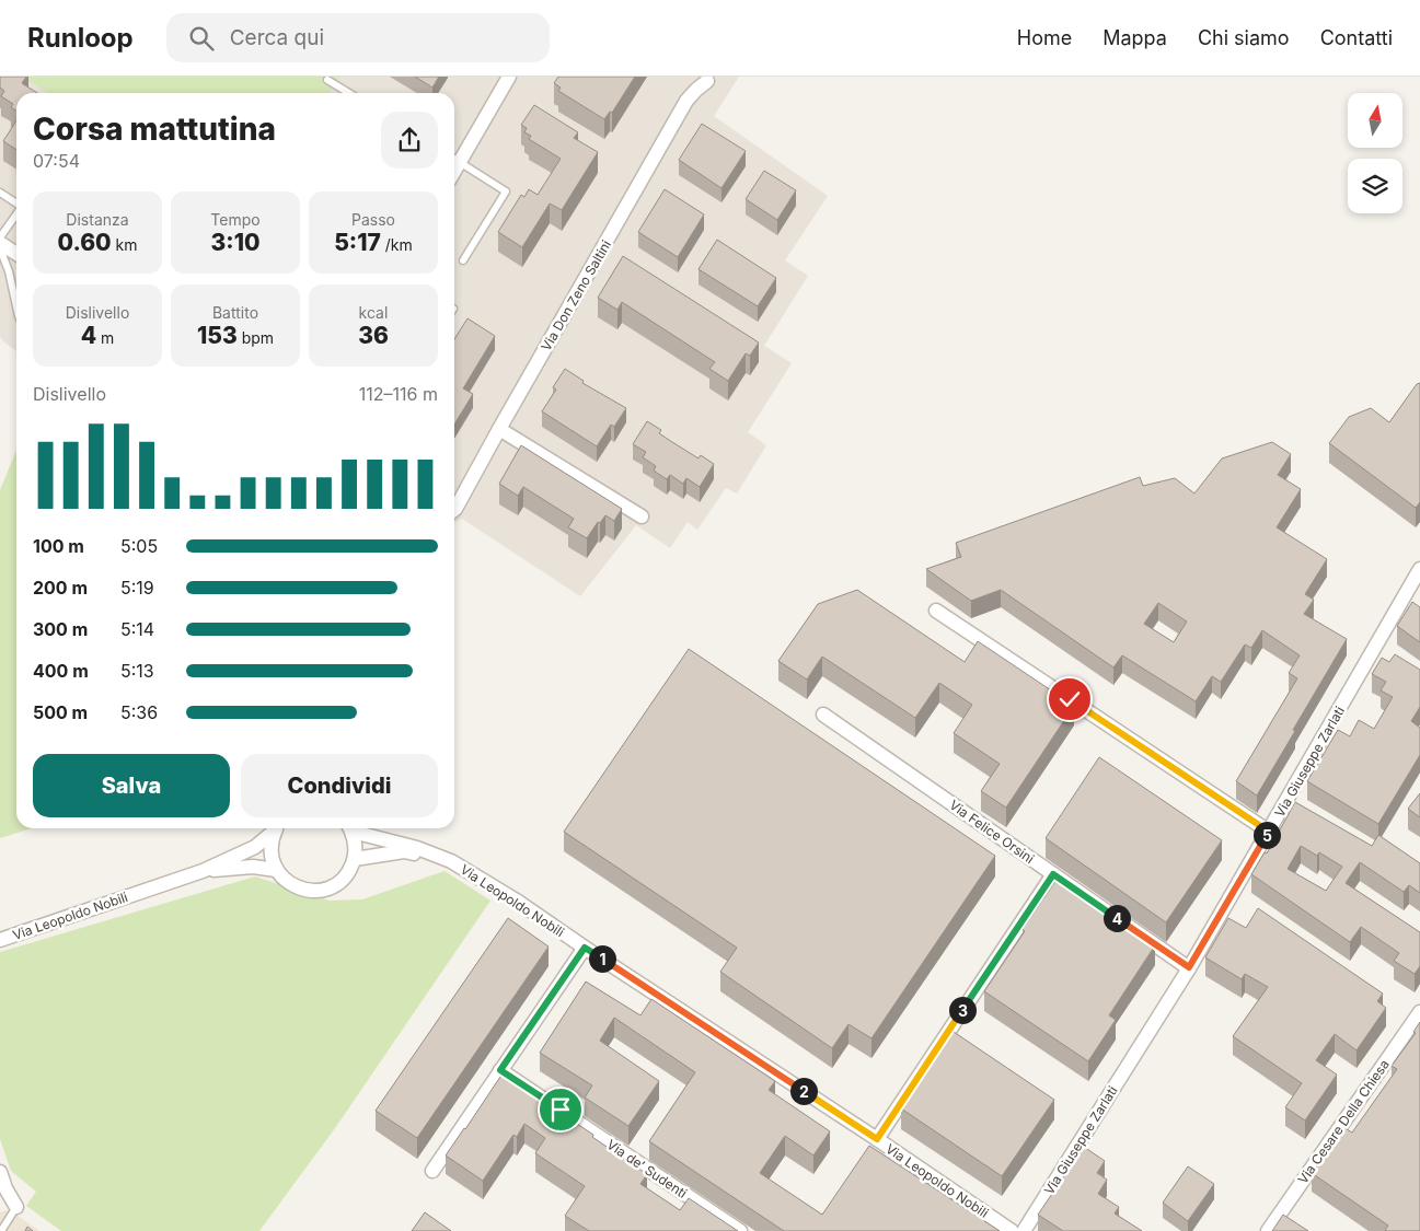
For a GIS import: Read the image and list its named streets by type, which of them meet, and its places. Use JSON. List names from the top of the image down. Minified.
{"streets":{"street":["Via Don Zeno Saltini","Via Giuseppe Zarlati","Via Felice Orsini","Via Leopoldo Nobili","Via Cesare Della Chiesa","Via de’ Sudenti"]},"crossings":[["Via Giuseppe Zarlati","Via Felice Orsini"]],"north":"top","page":{"header":"Runloop","search":"Cerca qui","nav":["Home","Mappa","Chi siamo","Contatti"],"heading":["Corsa mattutina","07:54"],"stats":[["Distanza","0.60 km"],["Tempo","3:10"],["Passo","5:17 /km"],["Dislivello","4 m"],["Battito","153 bpm"],["kcal","36"]],"chart":["Dislivello","112–116 m"],"list":[{"name":"100 m","note":"5:05"},{"name":"200 m","note":"5:19"},{"name":"300 m","note":"5:14"},{"name":"400 m","note":"5:13"},{"name":"500 m","note":"5:36"}],"buttons":["Salva","Condividi"],"pins":["5","4","1","3","2"]}}
